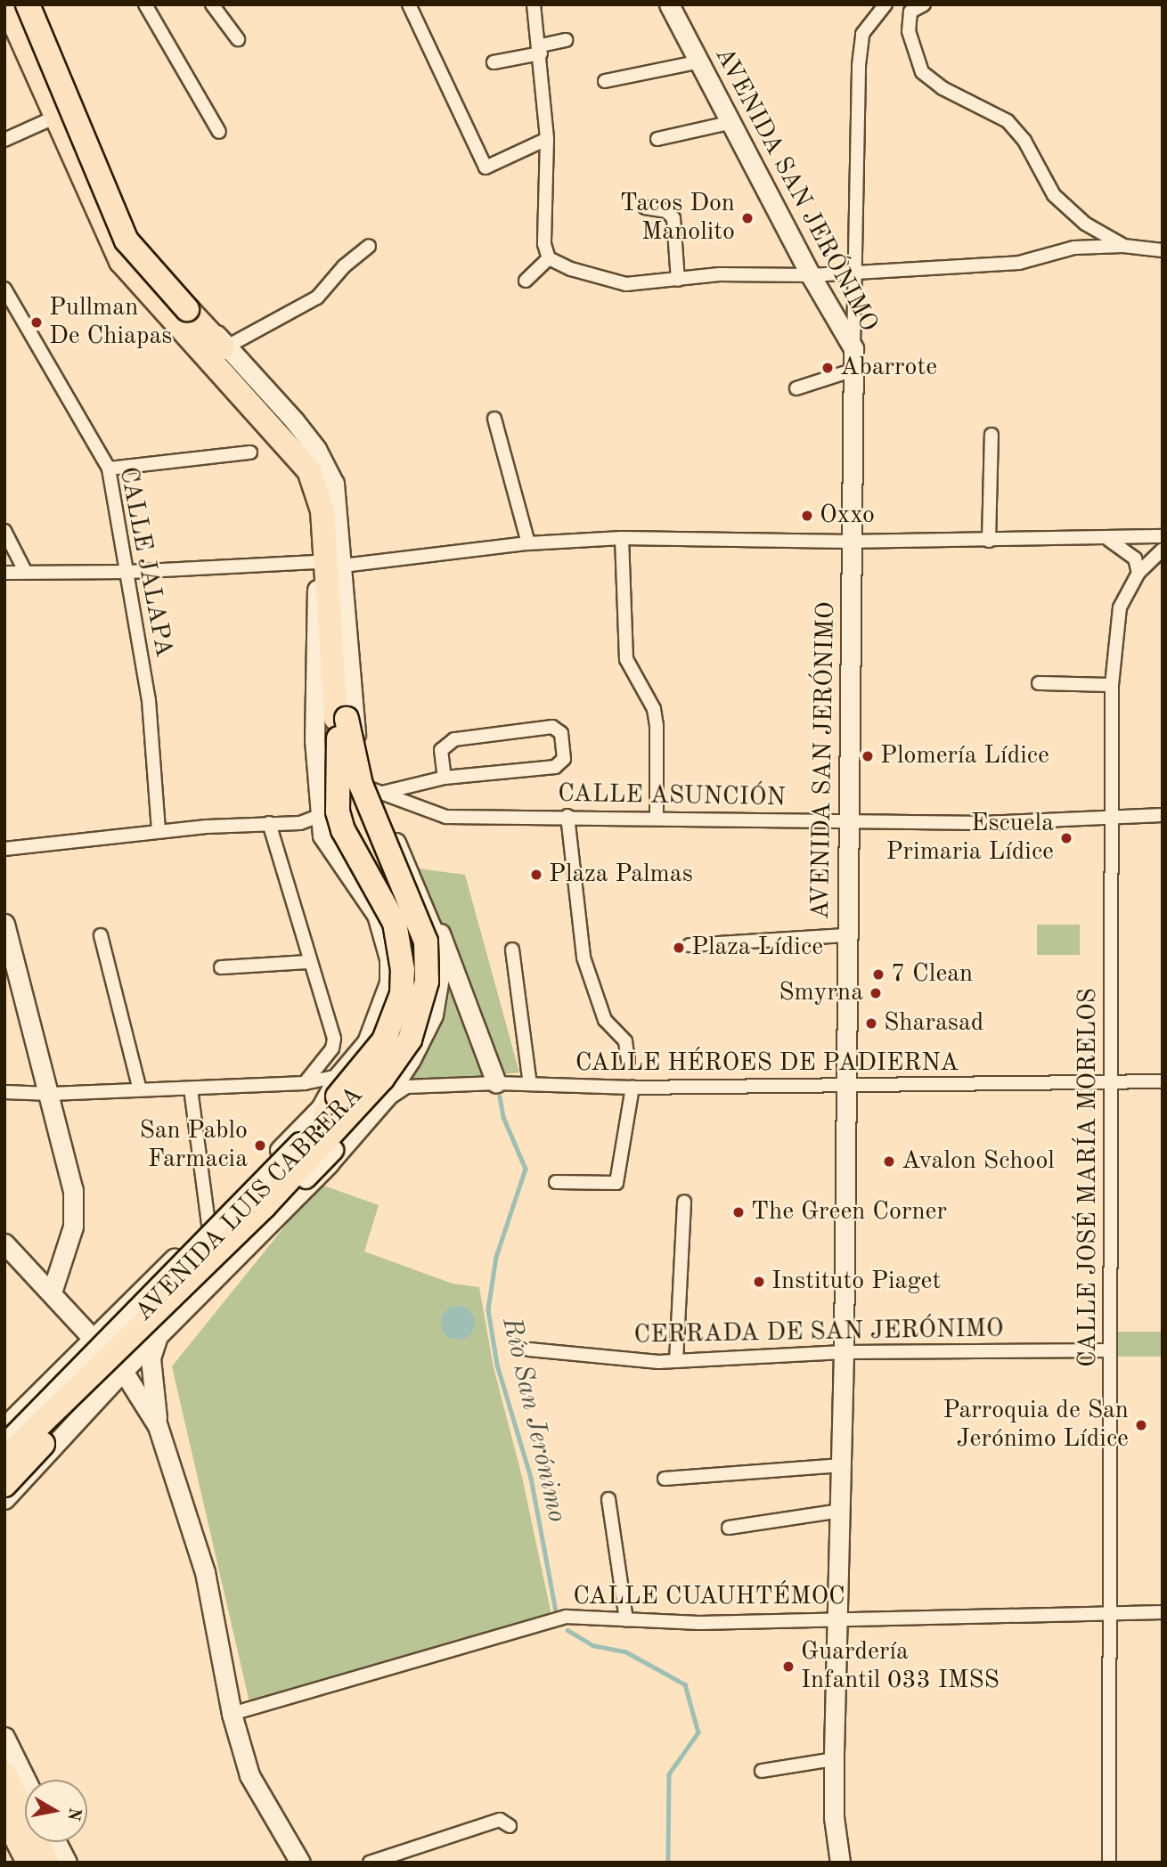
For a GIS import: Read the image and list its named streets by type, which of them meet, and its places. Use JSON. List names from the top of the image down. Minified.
{"streets":{"main road":["AVENIDA SAN JERÓNIMO","AVENIDA LUIS CABRERA"],"street":["CALLE JALAPA","CALLE ASUNCIÓN","CALLE HÉROES DE PADIERNA","CALLE JOSÉ MARÍA MORELOS","CERRADA DE SAN JERÓNIMO","CALLE CUAUHTÉMOC"]},"crossings":[["AVENIDA SAN JERÓNIMO","CALLE ASUNCIÓN"],["AVENIDA SAN JERÓNIMO","CALLE HÉROES DE PADIERNA"],["AVENIDA SAN JERÓNIMO","CERRADA DE SAN JERÓNIMO"],["AVENIDA SAN JERÓNIMO","CALLE CUAUHTÉMOC"],["CALLE ASUNCIÓN","CALLE JOSÉ MARÍA MORELOS"],["CALLE ASUNCIÓN","AVENIDA LUIS CABRERA"],["CALLE HÉROES DE PADIERNA","CALLE JOSÉ MARÍA MORELOS"],["CALLE HÉROES DE PADIERNA","AVENIDA LUIS CABRERA"],["CALLE JOSÉ MARÍA MORELOS","CERRADA DE SAN JERÓNIMO"],["CALLE JOSÉ MARÍA MORELOS","CALLE CUAUHTÉMOC"]],"water":["Río San Jerónimo"],"places":["Tacos Don Manolito","Pullman De Chiapas","Abarrote","Oxxo","Plomería Lídice","Escuela Primaria Lídice","Plaza Palmas","Plaza Lídice","7 Clean","Smyrna","Sharasad","San Pablo Farmacia","Avalon School","The Green Corner","Instituto Piaget","Parroquia de San Jerónimo Lídice","Guardería Infantil 033 IMSS"],"north":"right"}
